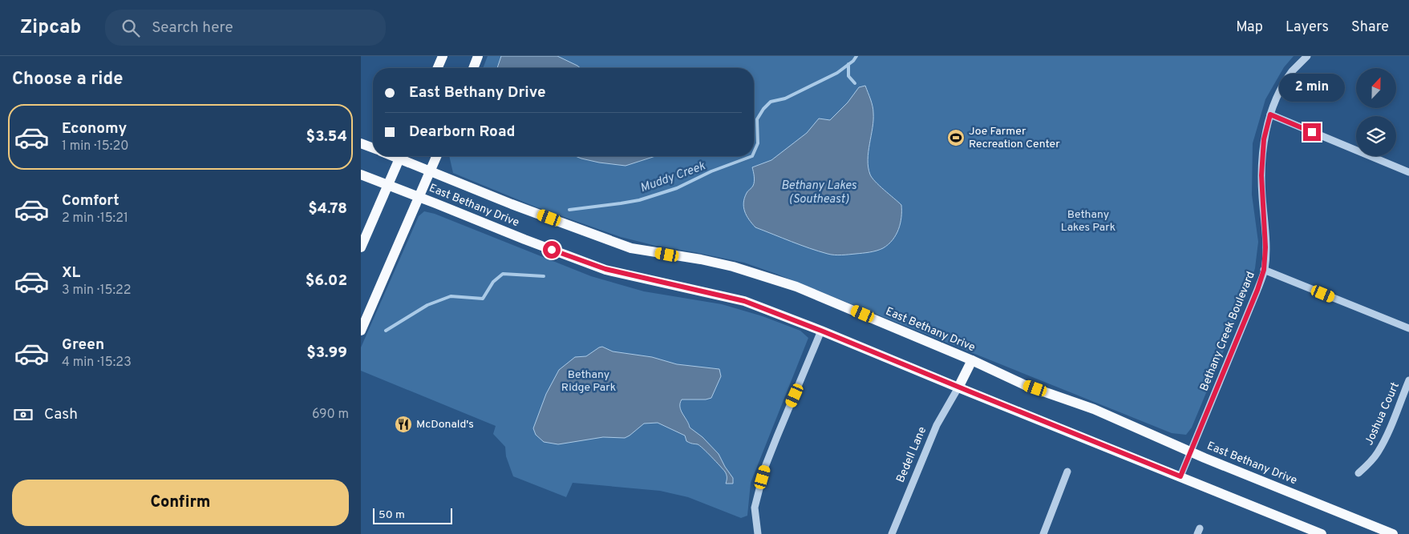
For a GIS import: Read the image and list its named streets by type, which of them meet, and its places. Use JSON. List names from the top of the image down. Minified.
{"streets":{"main road":["East Bethany Drive"],"street":["Bethany Creek Boulevard","Joshua Court","Bedell Lane"]},"crossings":[["East Bethany Drive","Bethany Creek Boulevard"],["East Bethany Drive","Bedell Lane"]],"water":["Muddy Creek","Bethany Lakes (Southeast)"],"parks":["Bethany Lakes Park","Bethany Ridge Park"],"places":{"sports":["Joe Farmer Recreation Center"],"restaurant":["McDonald's"]},"scale_bar":"50 m","north":"top","page":{"header":"Zipcab","search":"Search here","nav":["Map","Layers","Share"],"heading":"Choose a ride","banner":["East Bethany Drive","Dearborn Road"],"bubble":"2 min","list":[{"name":"Economy","note":"1 min · 15:20","value":"$3.54"},{"name":"Comfort","note":"2 min · 15:21","value":"$4.78"},{"name":"XL","note":"3 min · 15:22","value":"$6.02"},{"name":"Green","note":"4 min · 15:23","value":"$3.99"}],"pay":["Cash","690 m"],"buttons":"Confirm","scale":"50 m"}}
